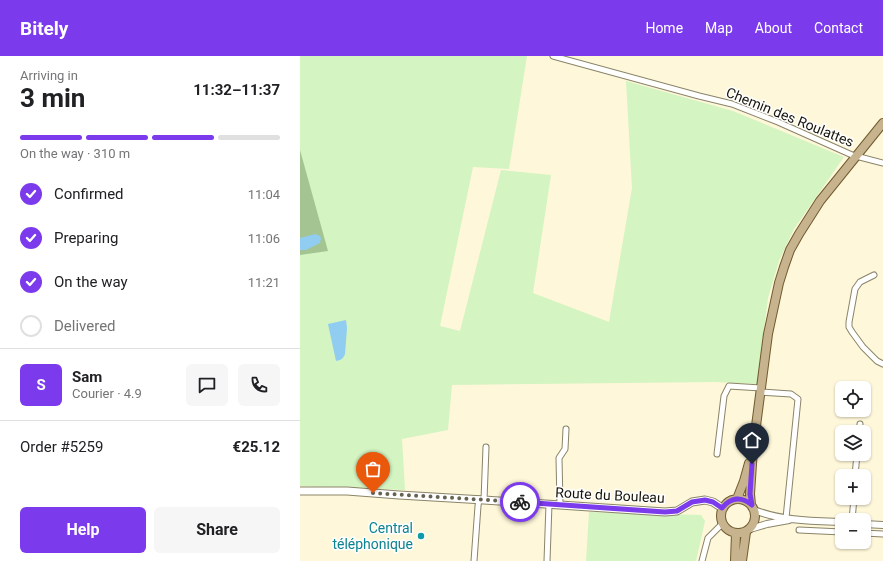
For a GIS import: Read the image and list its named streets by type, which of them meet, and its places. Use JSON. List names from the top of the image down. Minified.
{"streets":{"main road":["Route du Bouleau"],"street":["Chemin des Roulattes"]},"places":["Central téléphonique"],"page":{"header":"Bitely","nav":["Home","Map","About","Contact"],"heading":["3 min","Arriving in","11:32–11:37"],"panel":["Sam","Courier · 4.9","Order #5259","€25.12"],"bar":"On the way · 310 m","list":[["Confirmed","11:04"],["Preparing","11:06"],["On the way","11:21"],"Delivered"],"round":"S","map_buttons":["+","−"],"buttons":["Help","Share"]}}
